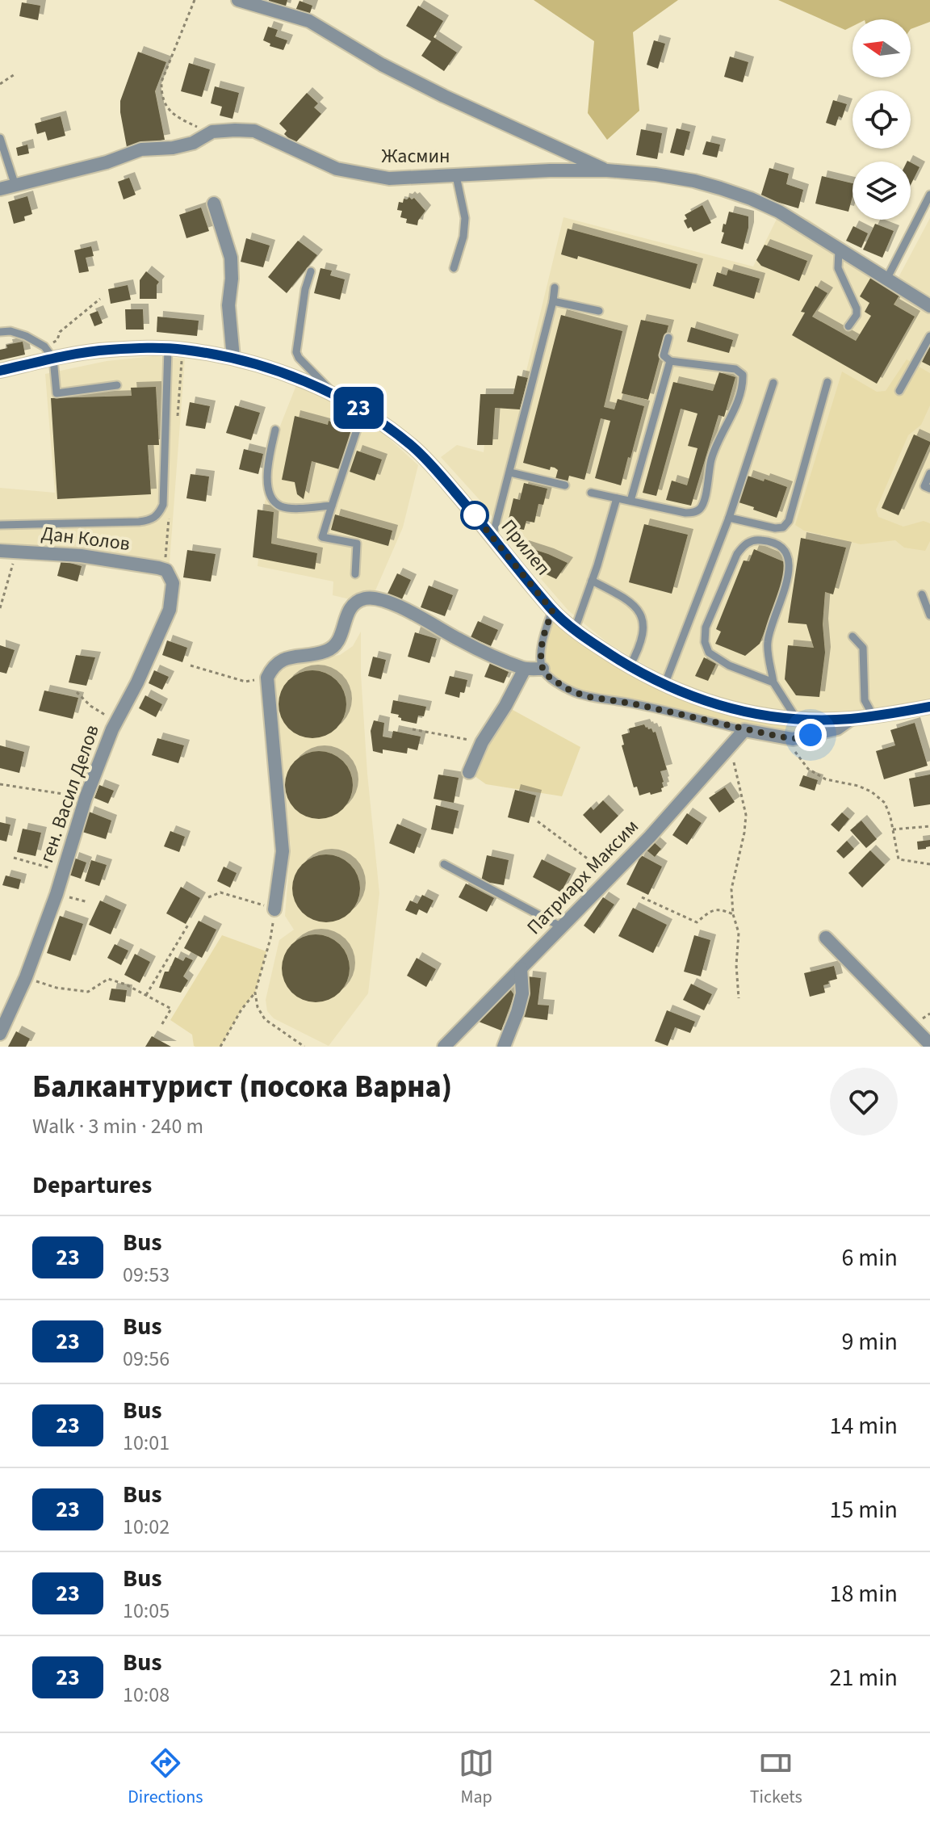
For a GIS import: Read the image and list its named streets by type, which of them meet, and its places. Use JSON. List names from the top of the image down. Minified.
{"streets":{"street":["Жасмин","Дан Колов","Прилеп","ген. Васил Делов","Патриарх Максим"]},"crossings":[["Дан Колов","ген. Васил Делов"]],"lines":["bus line 23"],"north":"left","page":{"on_map":"23","heading":[["Балкантурист (посока Варна)","Walk · 3 min · 240 m"],"Departures"],"list":[{"mark":"23","name":"Bus","note":"09:53","value":"6 min"},{"mark":"23","name":"Bus","note":"09:56","value":"9 min"},{"mark":"23","name":"Bus","note":"10:01","value":"14 min"},{"mark":"23","name":"Bus","note":"10:02","value":"15 min"},{"mark":"23","name":"Bus","note":"10:05","value":"18 min"},{"mark":"23","name":"Bus","note":"10:08","value":"21 min"}],"tabs":["Directions","Map","Tickets"]}}
